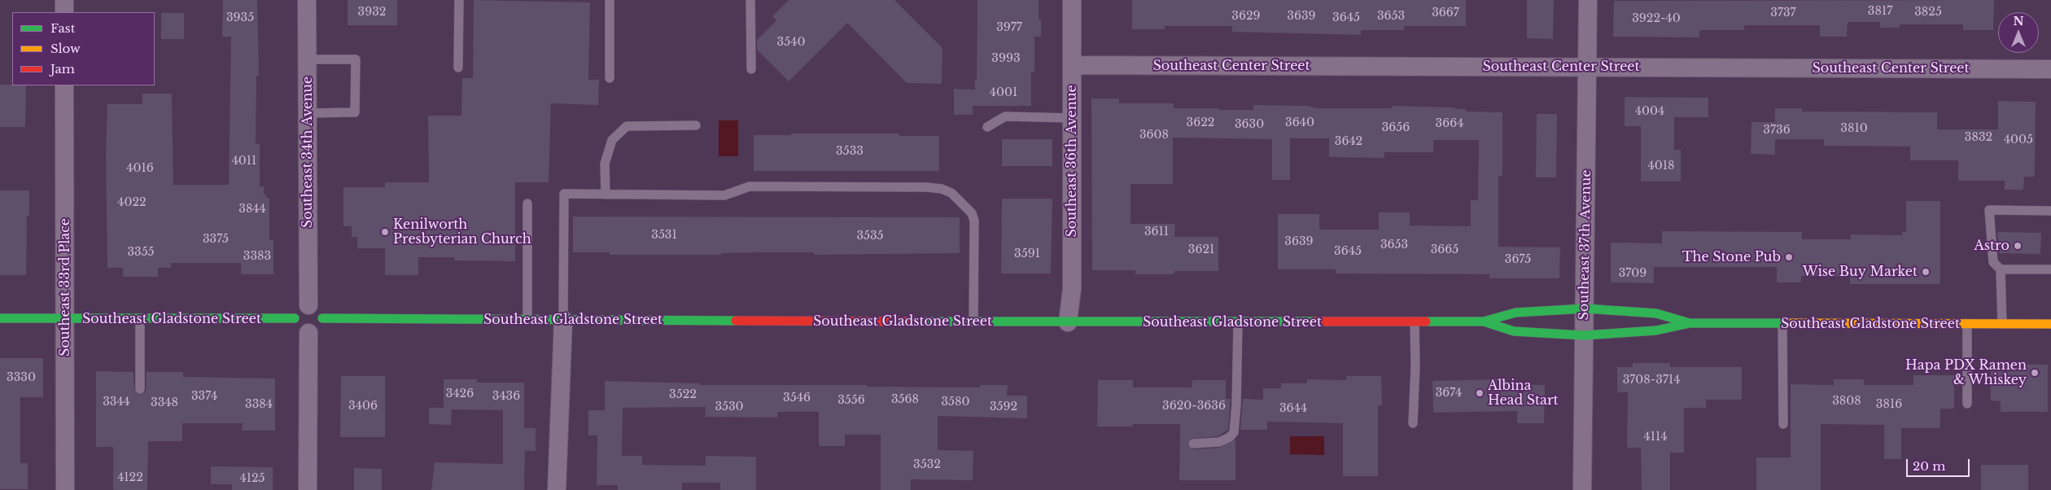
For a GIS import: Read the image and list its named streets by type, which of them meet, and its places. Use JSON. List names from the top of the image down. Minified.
{"streets":{"street":["Southeast Center Street","Southeast 34th Avenue","Southeast 36th Avenue","Southeast 37th Avenue","Southeast 33rd Place","Southeast Gladstone Street"]},"crossings":[["Southeast Center Street","Southeast 36th Avenue"],["Southeast Center Street","Southeast 37th Avenue"],["Southeast 34th Avenue","Southeast Gladstone Street"],["Southeast 36th Avenue","Southeast Gladstone Street"],["Southeast 37th Avenue","Southeast Gladstone Street"],["Southeast 33rd Place","Southeast Gladstone Street"]],"places":["Kenilworth Presbyterian Church","Astro","The Stone Pub","Wise Buy Market","Hapa PDX Ramen & Whiskey","Albina Head Start"],"house_numbers":["3817","3932","3825","3667","3737","3629","3639","3653","3935","3645","3922-40","3977","3540","3993","4001","4004","3622","3640","3664","3630","3656","3810","3736","3608","3832","4005","3642","3533","4011","4018","4016","4022","3844","3611","3531","3535","3375","3639","3653","3621","3665","3645","3355","3591","3383","3675","3709","3330","3708-3714","3674","3426","3522","3374","3436","3546","3568","3556","3808","3344","3580","3348","3384","3816","3406","3620-3636","3530","3592","3644","4114","3532","4122","4125"],"legend":["Fast","Slow","Jam"],"scale_bar":"20 m","north":"top"}
